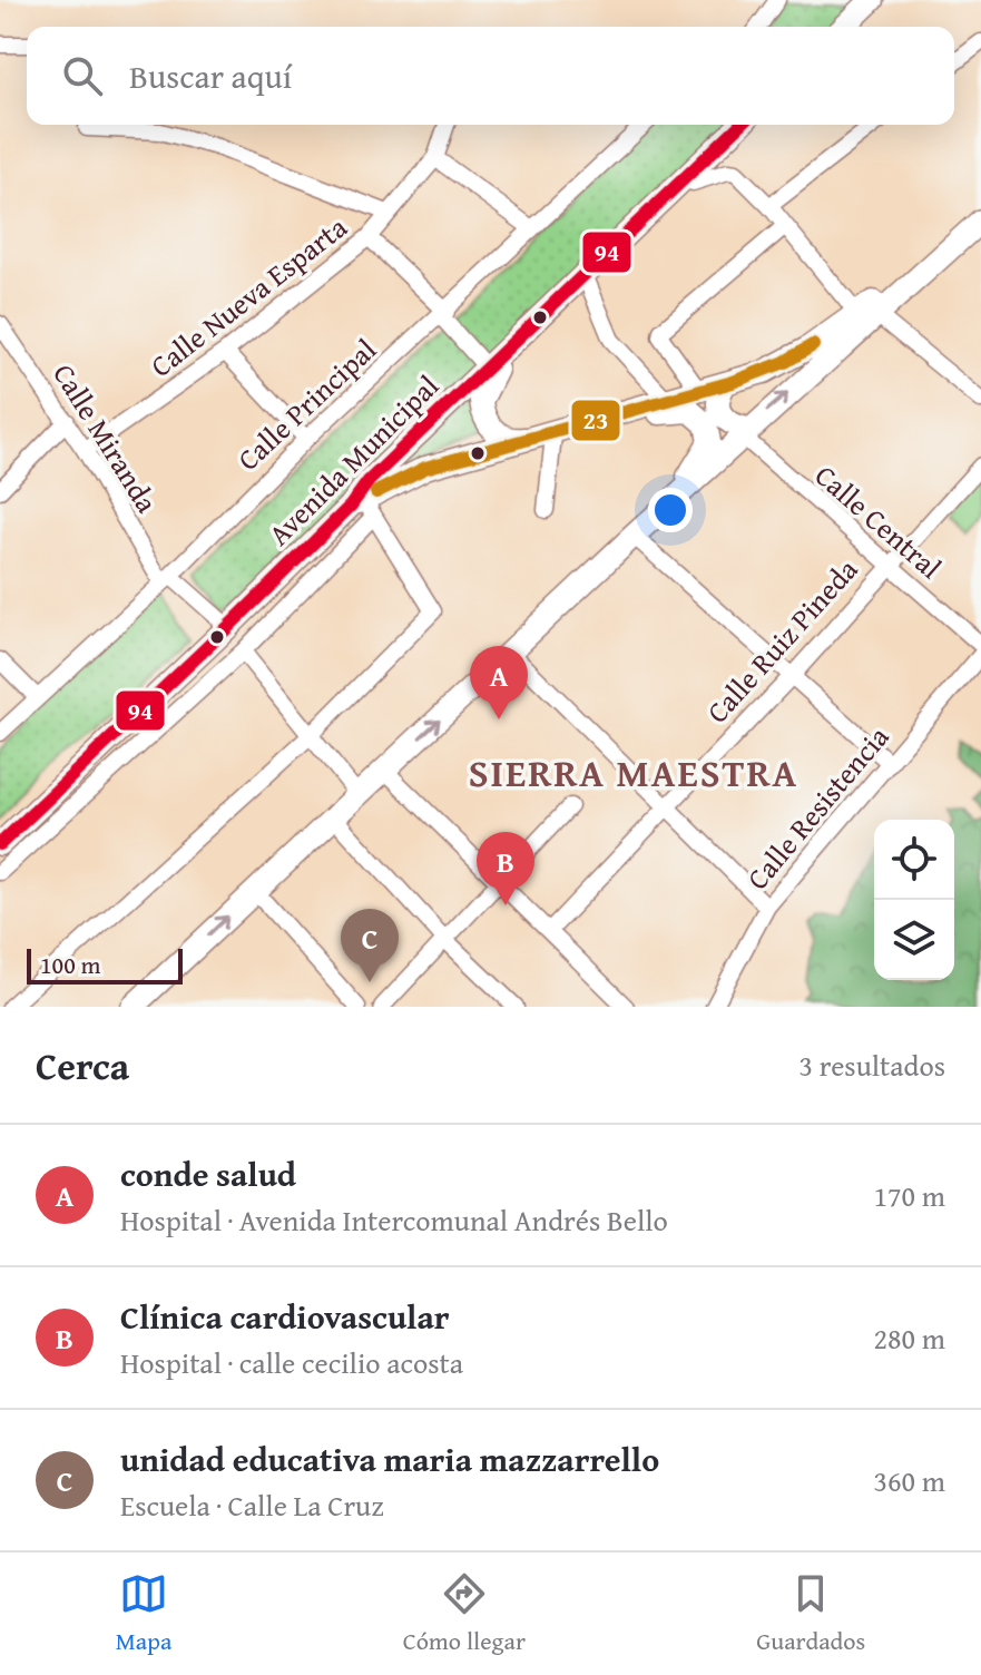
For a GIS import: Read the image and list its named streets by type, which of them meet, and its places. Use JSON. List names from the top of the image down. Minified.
{"streets":{"highway":["Avenida Municipal"],"street":["Calle Nueva Esparta","Calle Principal","Calle Miranda","Calle Central","Calle Ruiz Pineda","Calle Resistencia"]},"crossings":[["Calle Nueva Esparta","Calle Miranda"],["Calle Principal","Calle Miranda"],["Calle Miranda","Avenida Municipal"],["Calle Central","Calle Ruiz Pineda"]],"districts":["SIERRA MAESTRA"],"lines":["transit line 94","transit line 23"],"scale_bar":"100 m","page":{"search":"Buscar aquí","pins":["A","B","C"],"scale":"100 m","heading":["Cerca","3 resultados"],"list":[{"mark":"A","name":"conde salud","note":"Hospital · Avenida Intercomunal Andrés Bello","value":"170 m"},{"mark":"B","name":"Clínica cardiovascular","note":"Hospital · calle cecilio acosta","value":"280 m"},{"mark":"C","name":"unidad educativa maria mazzarrello","note":"Escuela · Calle La Cruz","value":"360 m"}],"nav":["Mapa","Cómo llegar","Guardados"]}}
